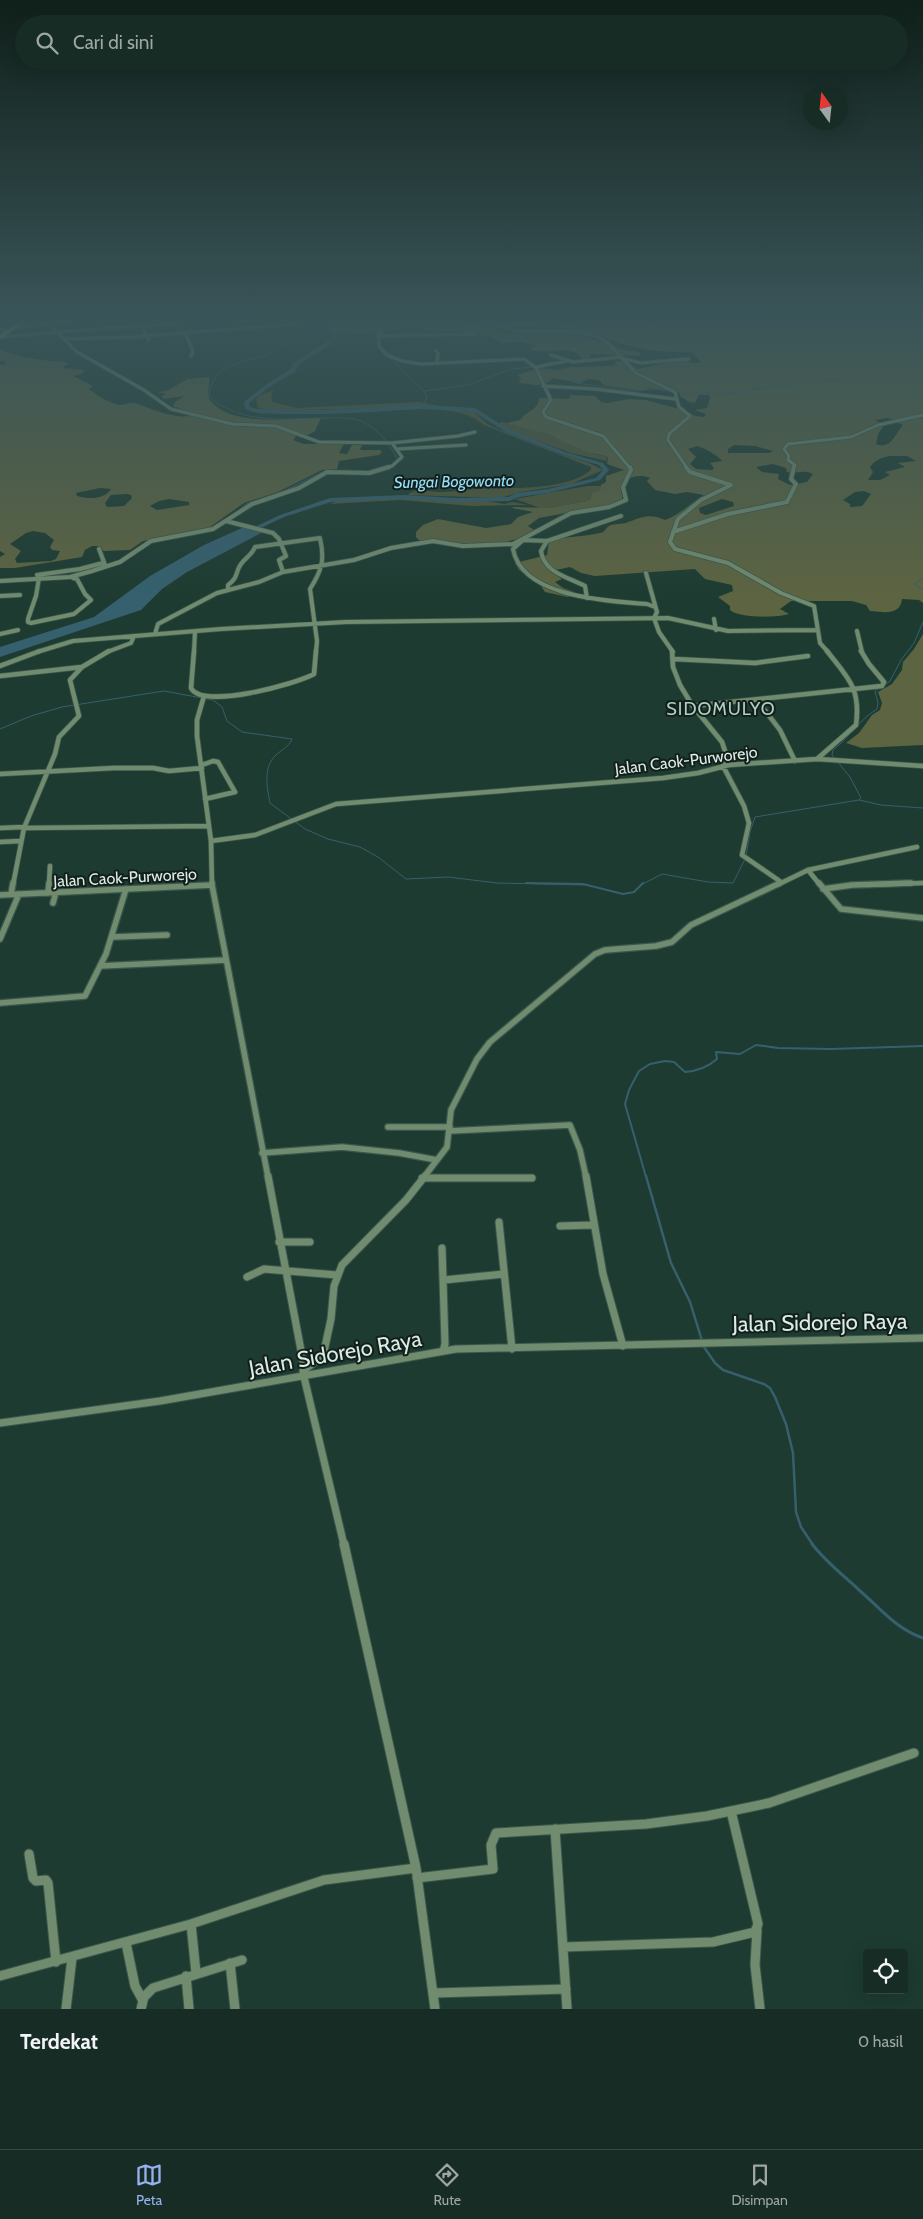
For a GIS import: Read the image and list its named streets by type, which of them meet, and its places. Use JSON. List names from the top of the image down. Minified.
{"streets":{"street":["Jalan Caok-Purworejo","Jalan Sidorejo Raya"]},"districts":["SIDOMULYO"],"water":["Sungai Bogowonto"],"north":"top","page":{"search":"Cari di sini","heading":["Terdekat","0 hasil"],"nav":["Peta","Rute","Disimpan"]}}
